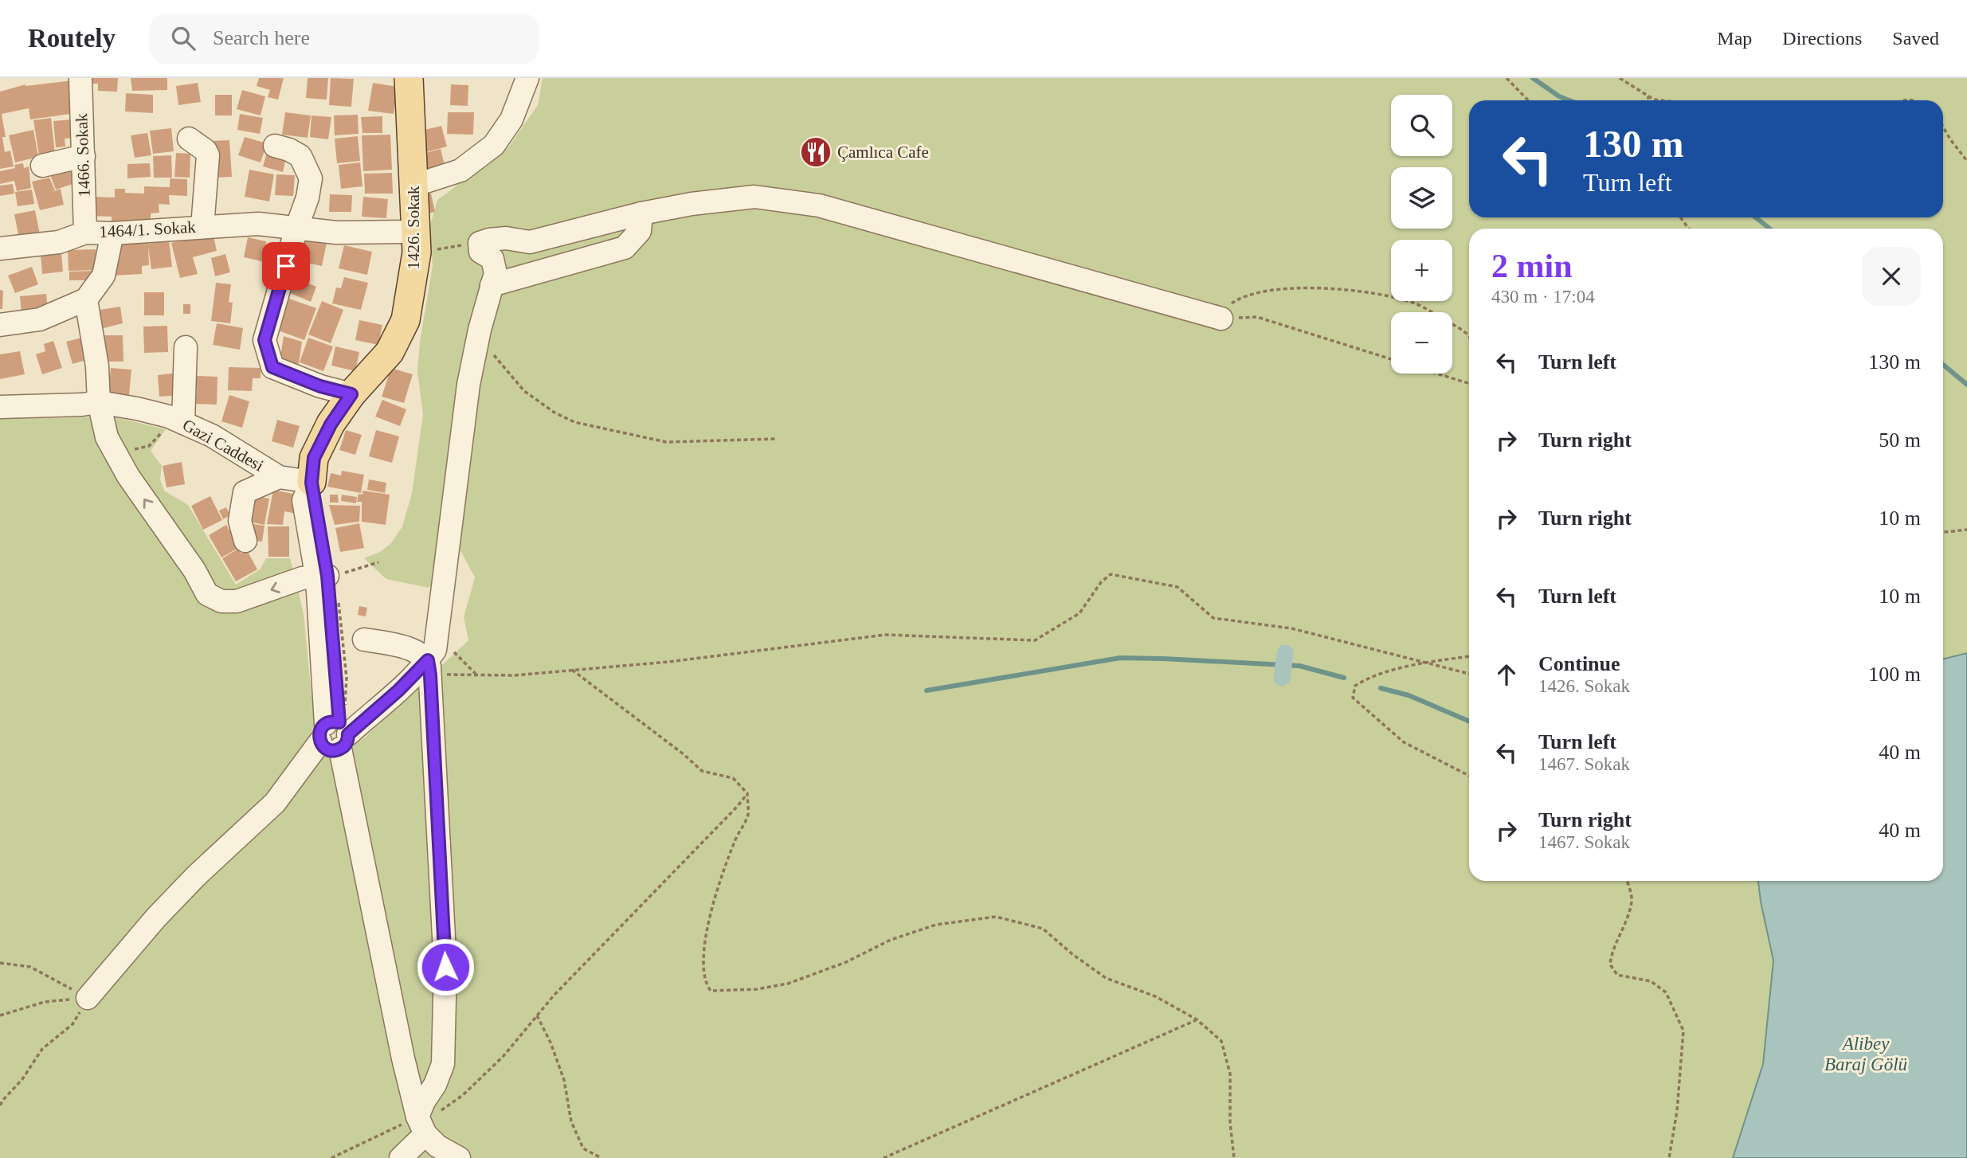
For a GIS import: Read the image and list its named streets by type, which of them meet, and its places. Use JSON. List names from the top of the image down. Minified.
{"streets":{"main road":["1426. Sokak"],"street":["1466. Sokak","1464/1. Sokak","Gazi Caddesi"]},"crossings":[["1466. Sokak","1464/1. Sokak"],["1426. Sokak","1464/1. Sokak"],["1426. Sokak","Gazi Caddesi"]],"water":["Alibey Baraj Gölü"],"places":{"restaurant":["Çamlıca Cafe"]},"page":{"header":"Routely","search":"Search here","nav":["Map","Directions","Saved"],"map_buttons":["+","−"],"turn":["130 m","Turn left"],"heading":["2 min","430 m · 17:04"],"list":[{"name":"Turn left","value":"130 m"},{"name":"Turn right","value":"50 m"},{"name":"Turn right","value":"10 m"},{"name":"Turn left","value":"10 m"},{"name":"Continue","note":"1426. Sokak","value":"100 m"},{"name":"Turn left","note":"1467. Sokak","value":"40 m"},{"name":"Turn right","note":"1467. Sokak","value":"40 m"}]}}
